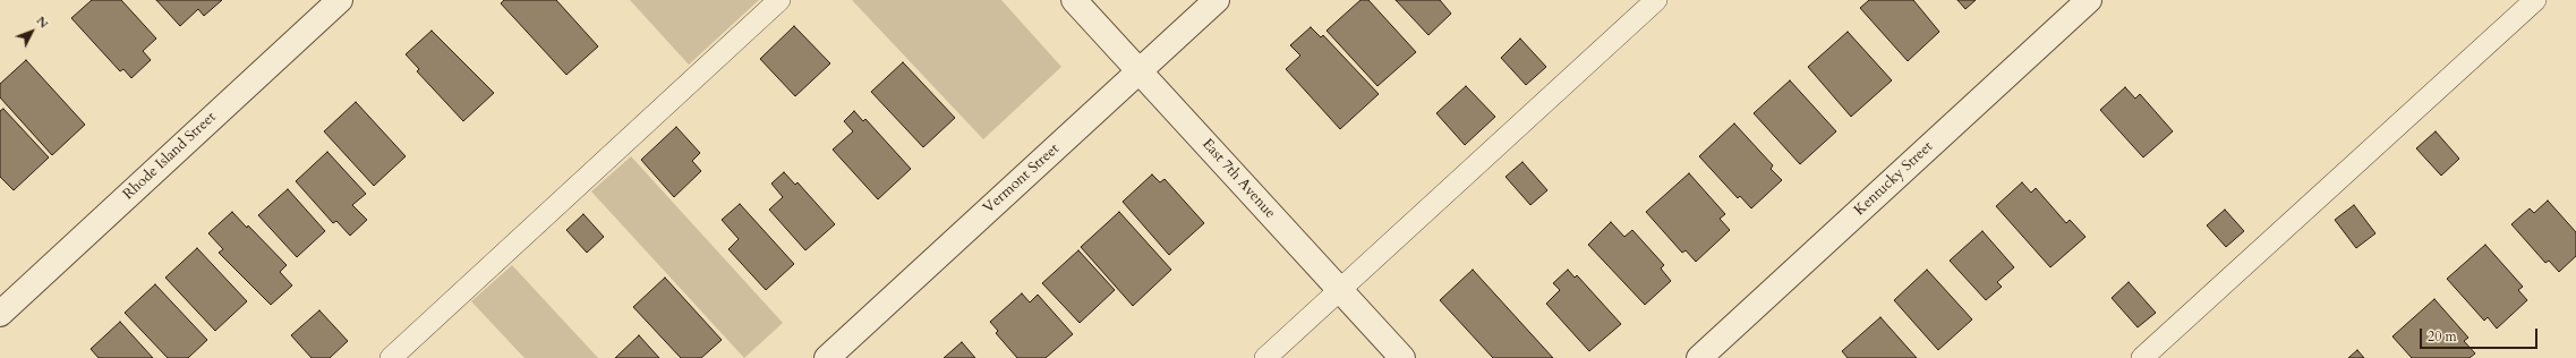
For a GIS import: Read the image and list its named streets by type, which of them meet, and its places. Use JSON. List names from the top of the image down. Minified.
{"streets":{"street":["Rhode Island Street","Vermont Street","East 7th Avenue","Kentucky Street"]},"crossings":[["Vermont Street","East 7th Avenue"]],"scale_bar":"20 m","north":"top right"}
